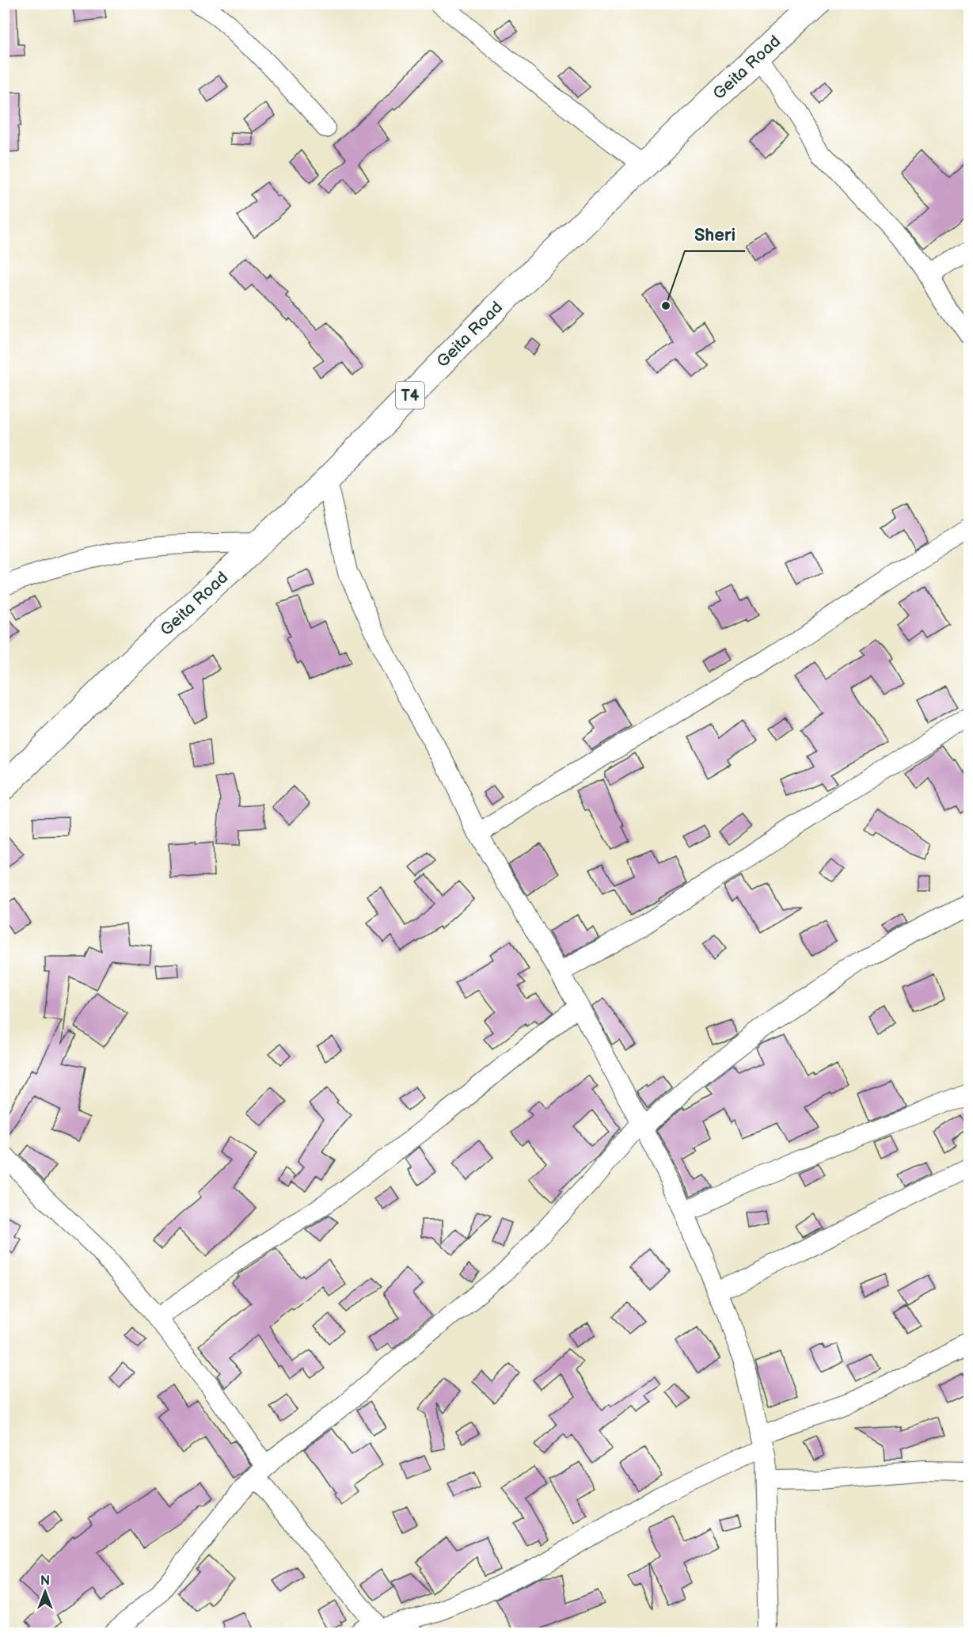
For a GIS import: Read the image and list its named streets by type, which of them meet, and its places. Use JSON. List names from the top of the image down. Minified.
{"streets":{"highway":["Geita Road","T4"]},"places":["Sheri"],"north":"top"}
